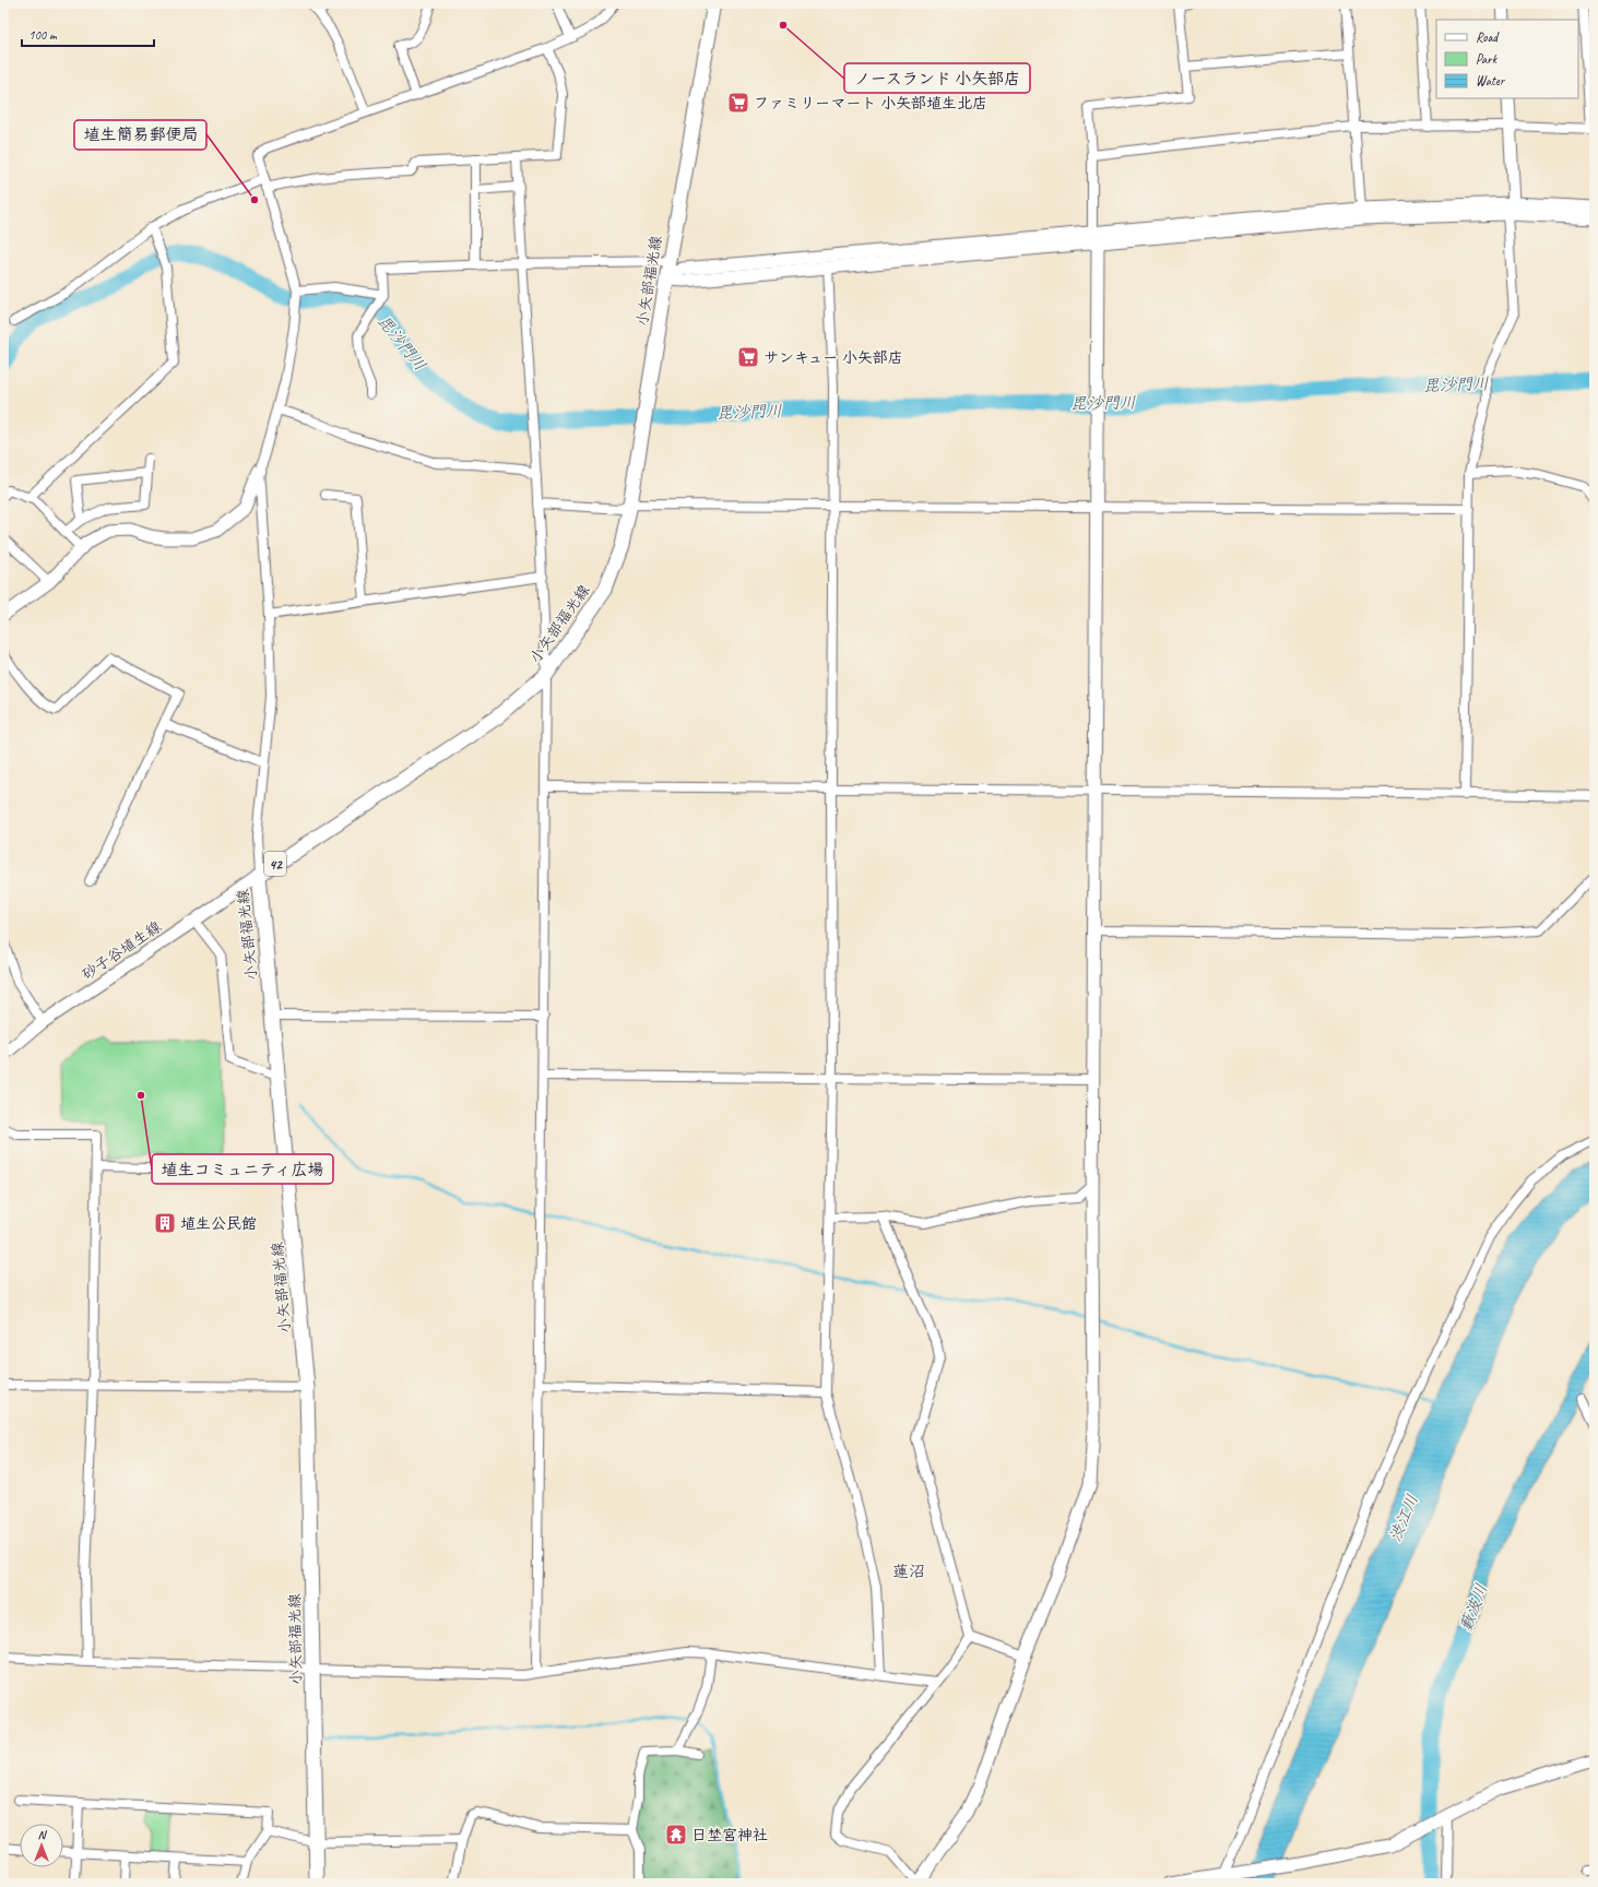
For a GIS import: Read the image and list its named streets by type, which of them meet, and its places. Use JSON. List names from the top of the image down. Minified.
{"streets":{"main road":["小矢部福光線","42"],"street":["砂子谷埴生線"]},"crossings":[["小矢部福光線","砂子谷埴生線"]],"districts":["蓮沼"],"water":["毘沙門川","渋江川","藪波川"],"places":{"other":["ノースランド 小矢部店","埴生簡易郵便局","埴生コミュニティ広場"],"supermarket":["ファミリーマート 小矢部埴生北店","サンキュー 小矢部店"],"building":["埴生公民館"],"temple":["日埜宮神社"]},"legend":["Road","Park","Water"],"scale_bar":"100 m","north":"top"}
